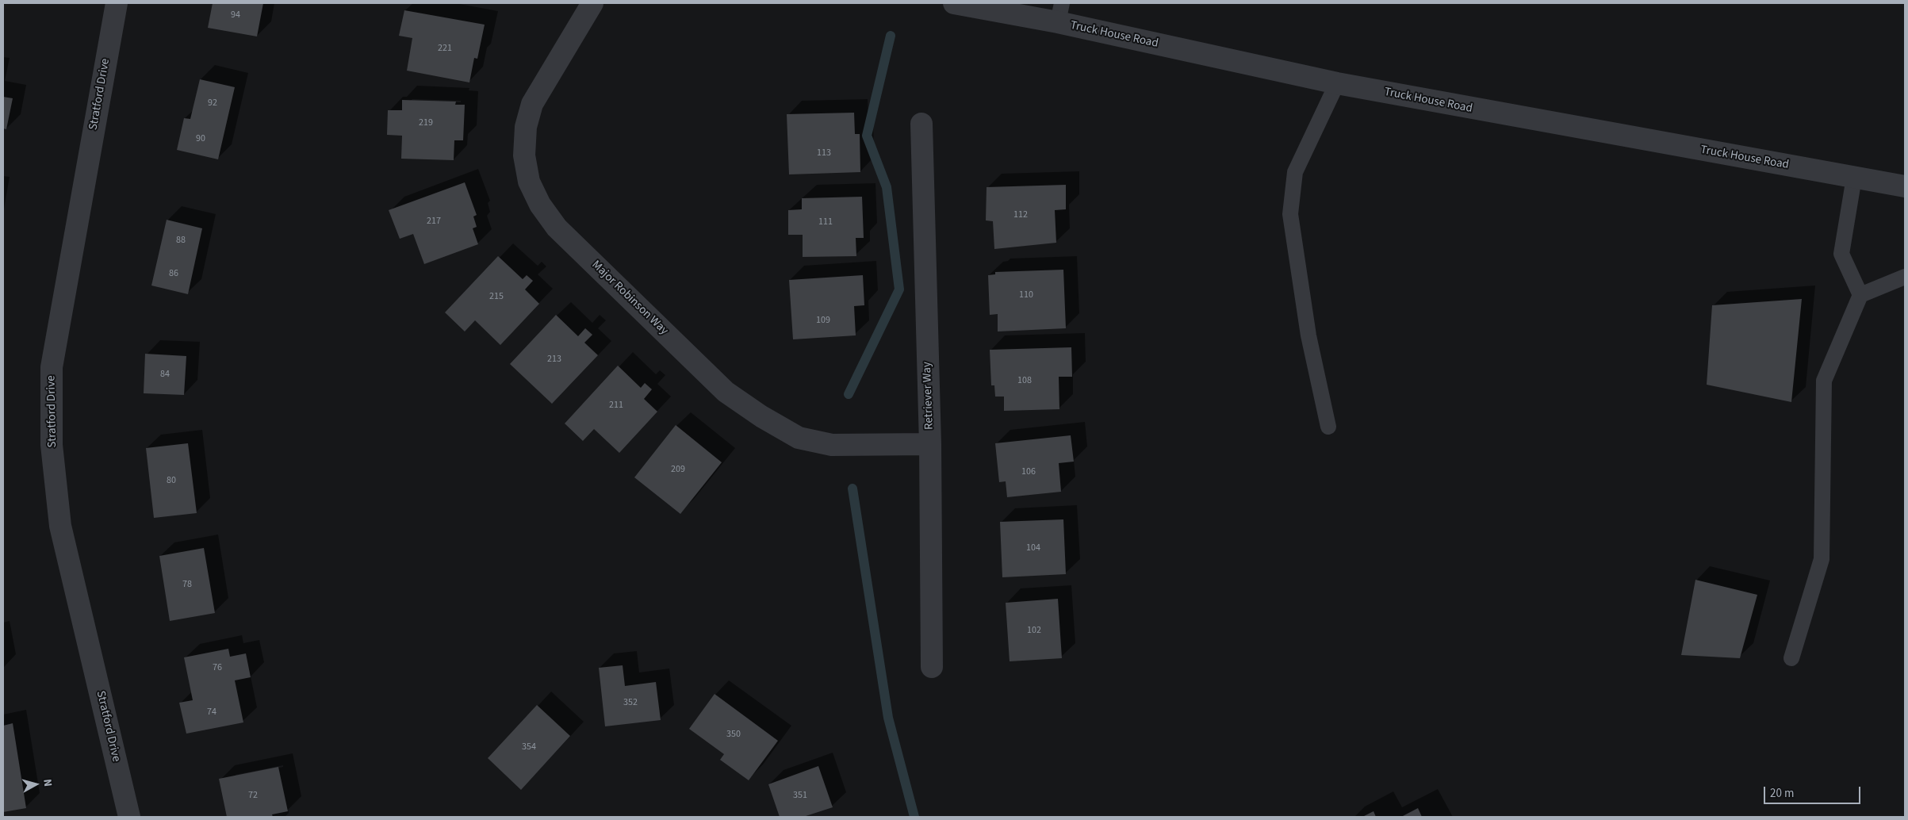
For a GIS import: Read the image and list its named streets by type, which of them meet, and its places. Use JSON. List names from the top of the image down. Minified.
{"streets":{"street":["Truck House Road","Stratford Drive","Major Robinson Way","Retriever Way"]},"crossings":[["Major Robinson Way","Retriever Way"]],"house_numbers":["94","221","92","219","90","113","112","217","111","88","86","110","215","109","213","84","108","211","209","106","80","104","78","102","76","352","74","350","354","72","351"],"scale_bar":"20 m","north":"right"}
